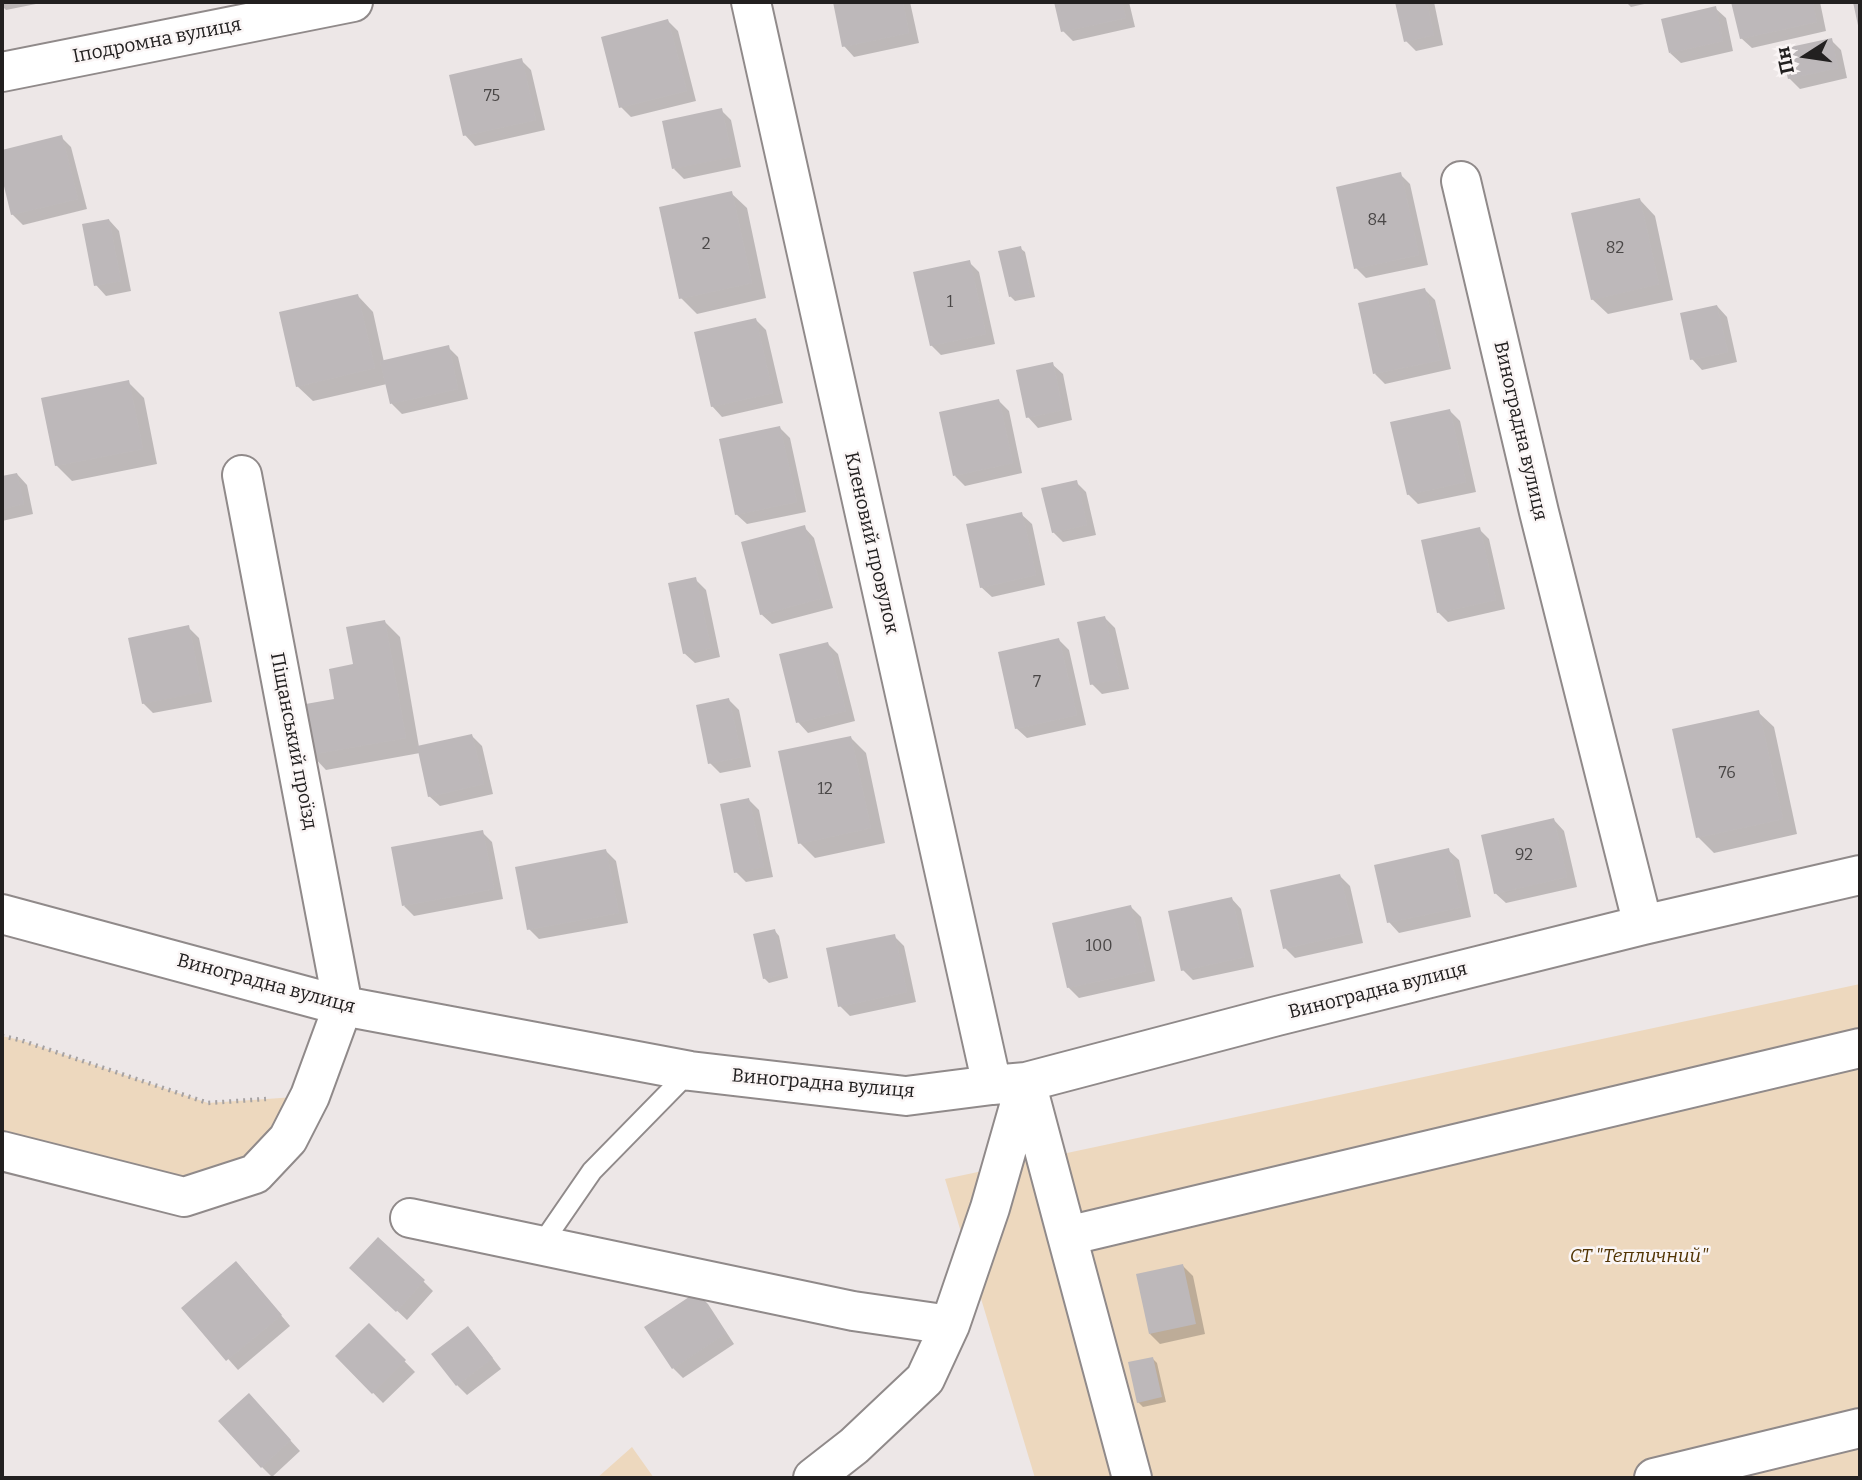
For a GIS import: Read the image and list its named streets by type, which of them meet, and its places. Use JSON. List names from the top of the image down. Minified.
{"streets":{"street":["Іподромна вулиця","Виноградна вулиця","Кленовий провулок","Піщанський проїзд"]},"crossings":[["Виноградна вулиця","Кленовий провулок"],["Виноградна вулиця","Піщанський проїзд"]],"parks":["СТ \"Тепличний\""],"house_numbers":["75","84","2","82","1","7","76","12","92","100"],"north":"left"}
